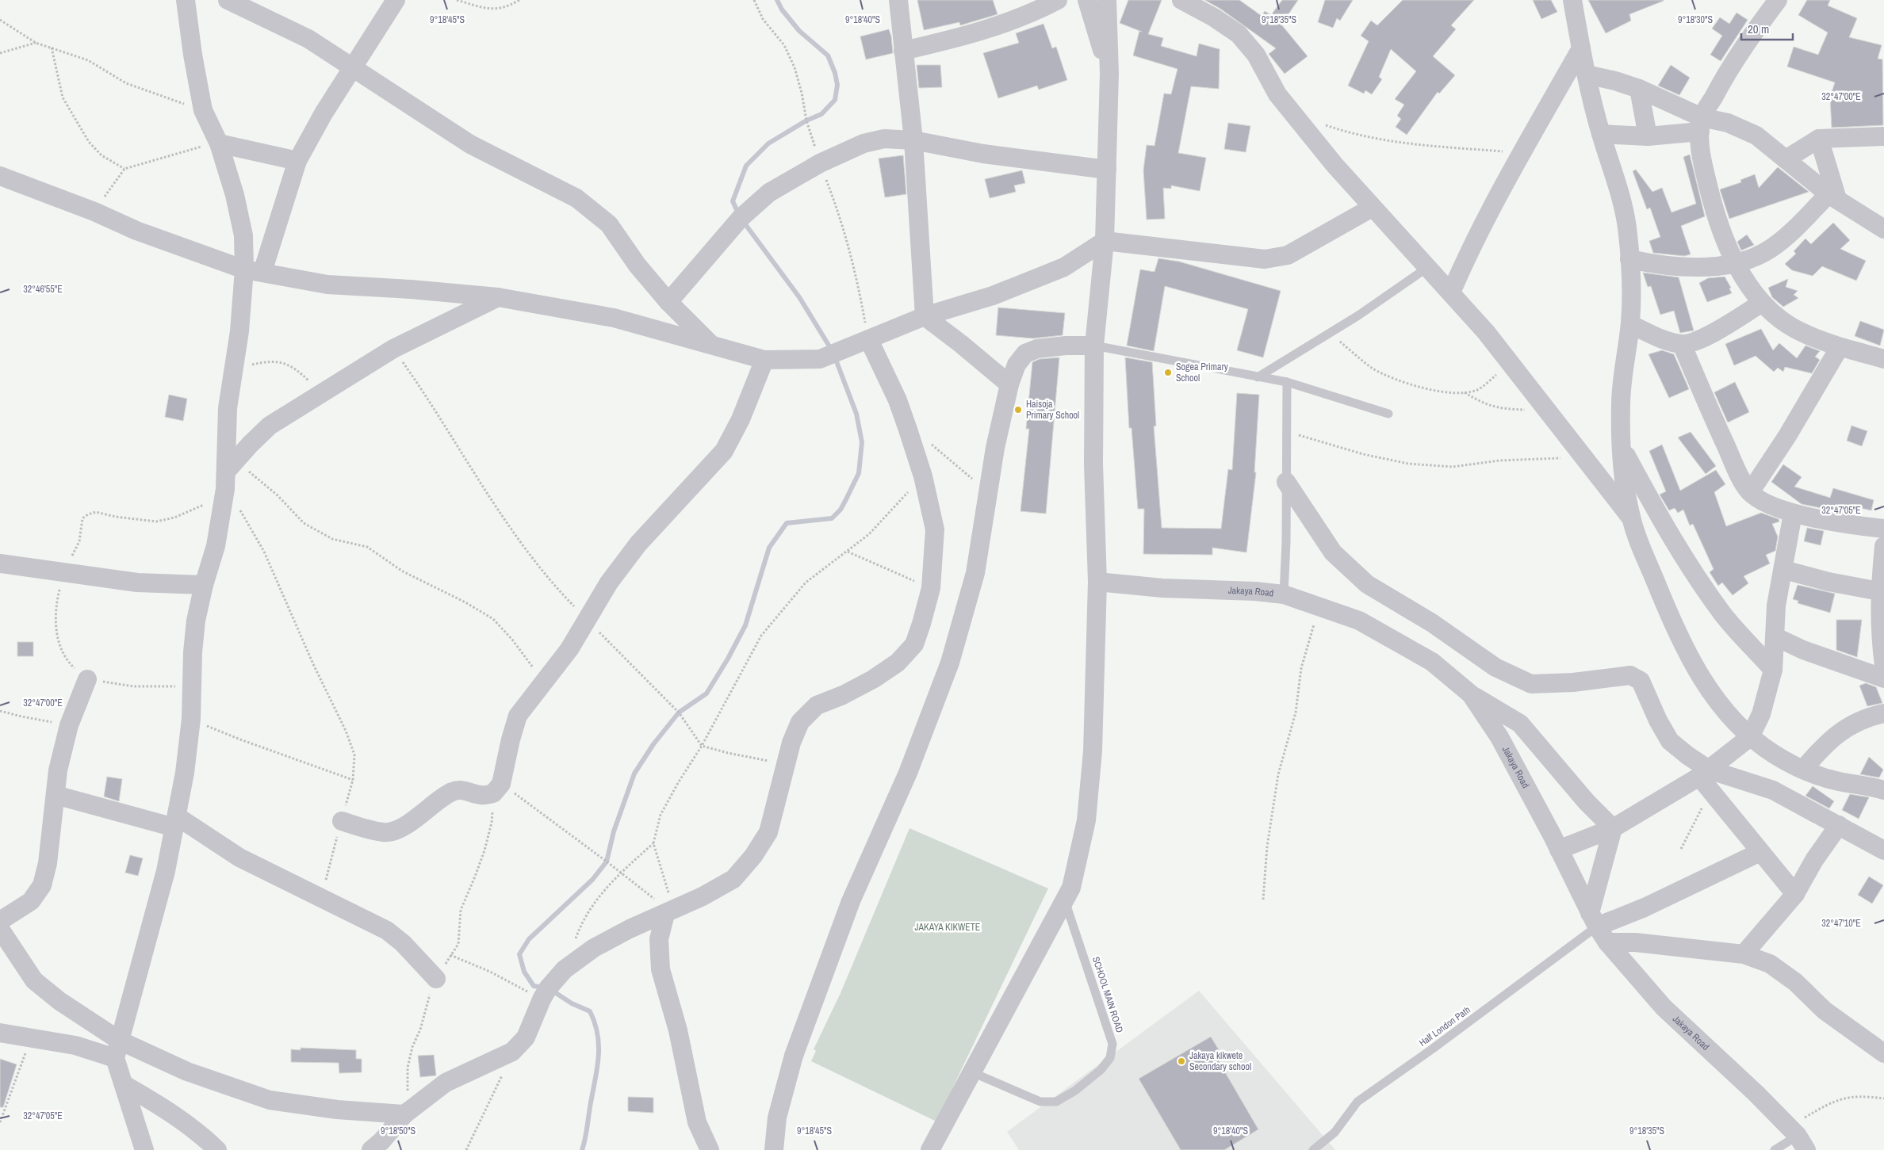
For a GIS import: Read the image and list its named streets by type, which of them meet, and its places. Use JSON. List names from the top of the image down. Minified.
{"streets":{"street":["Jakaya Road"],"lane":["SCHOOL MAIN ROAD","Half London Path"]},"crossings":[["Jakaya Road","Half London Path"]],"parks":["JAKAYA KIKWETE"],"places":["Sogea Primary School","Haisoja Primary School","Jakaya kikwete Secondary school"],"scale_bar":"20 m","coordinates":["9°18'45\"S","9°18'40\"S","9°18'35\"S","9°18'30\"S","32°47'00\"E","32°46'55\"E","32°47'05\"E","32°47'10\"E","9°18'50\"S"]}
